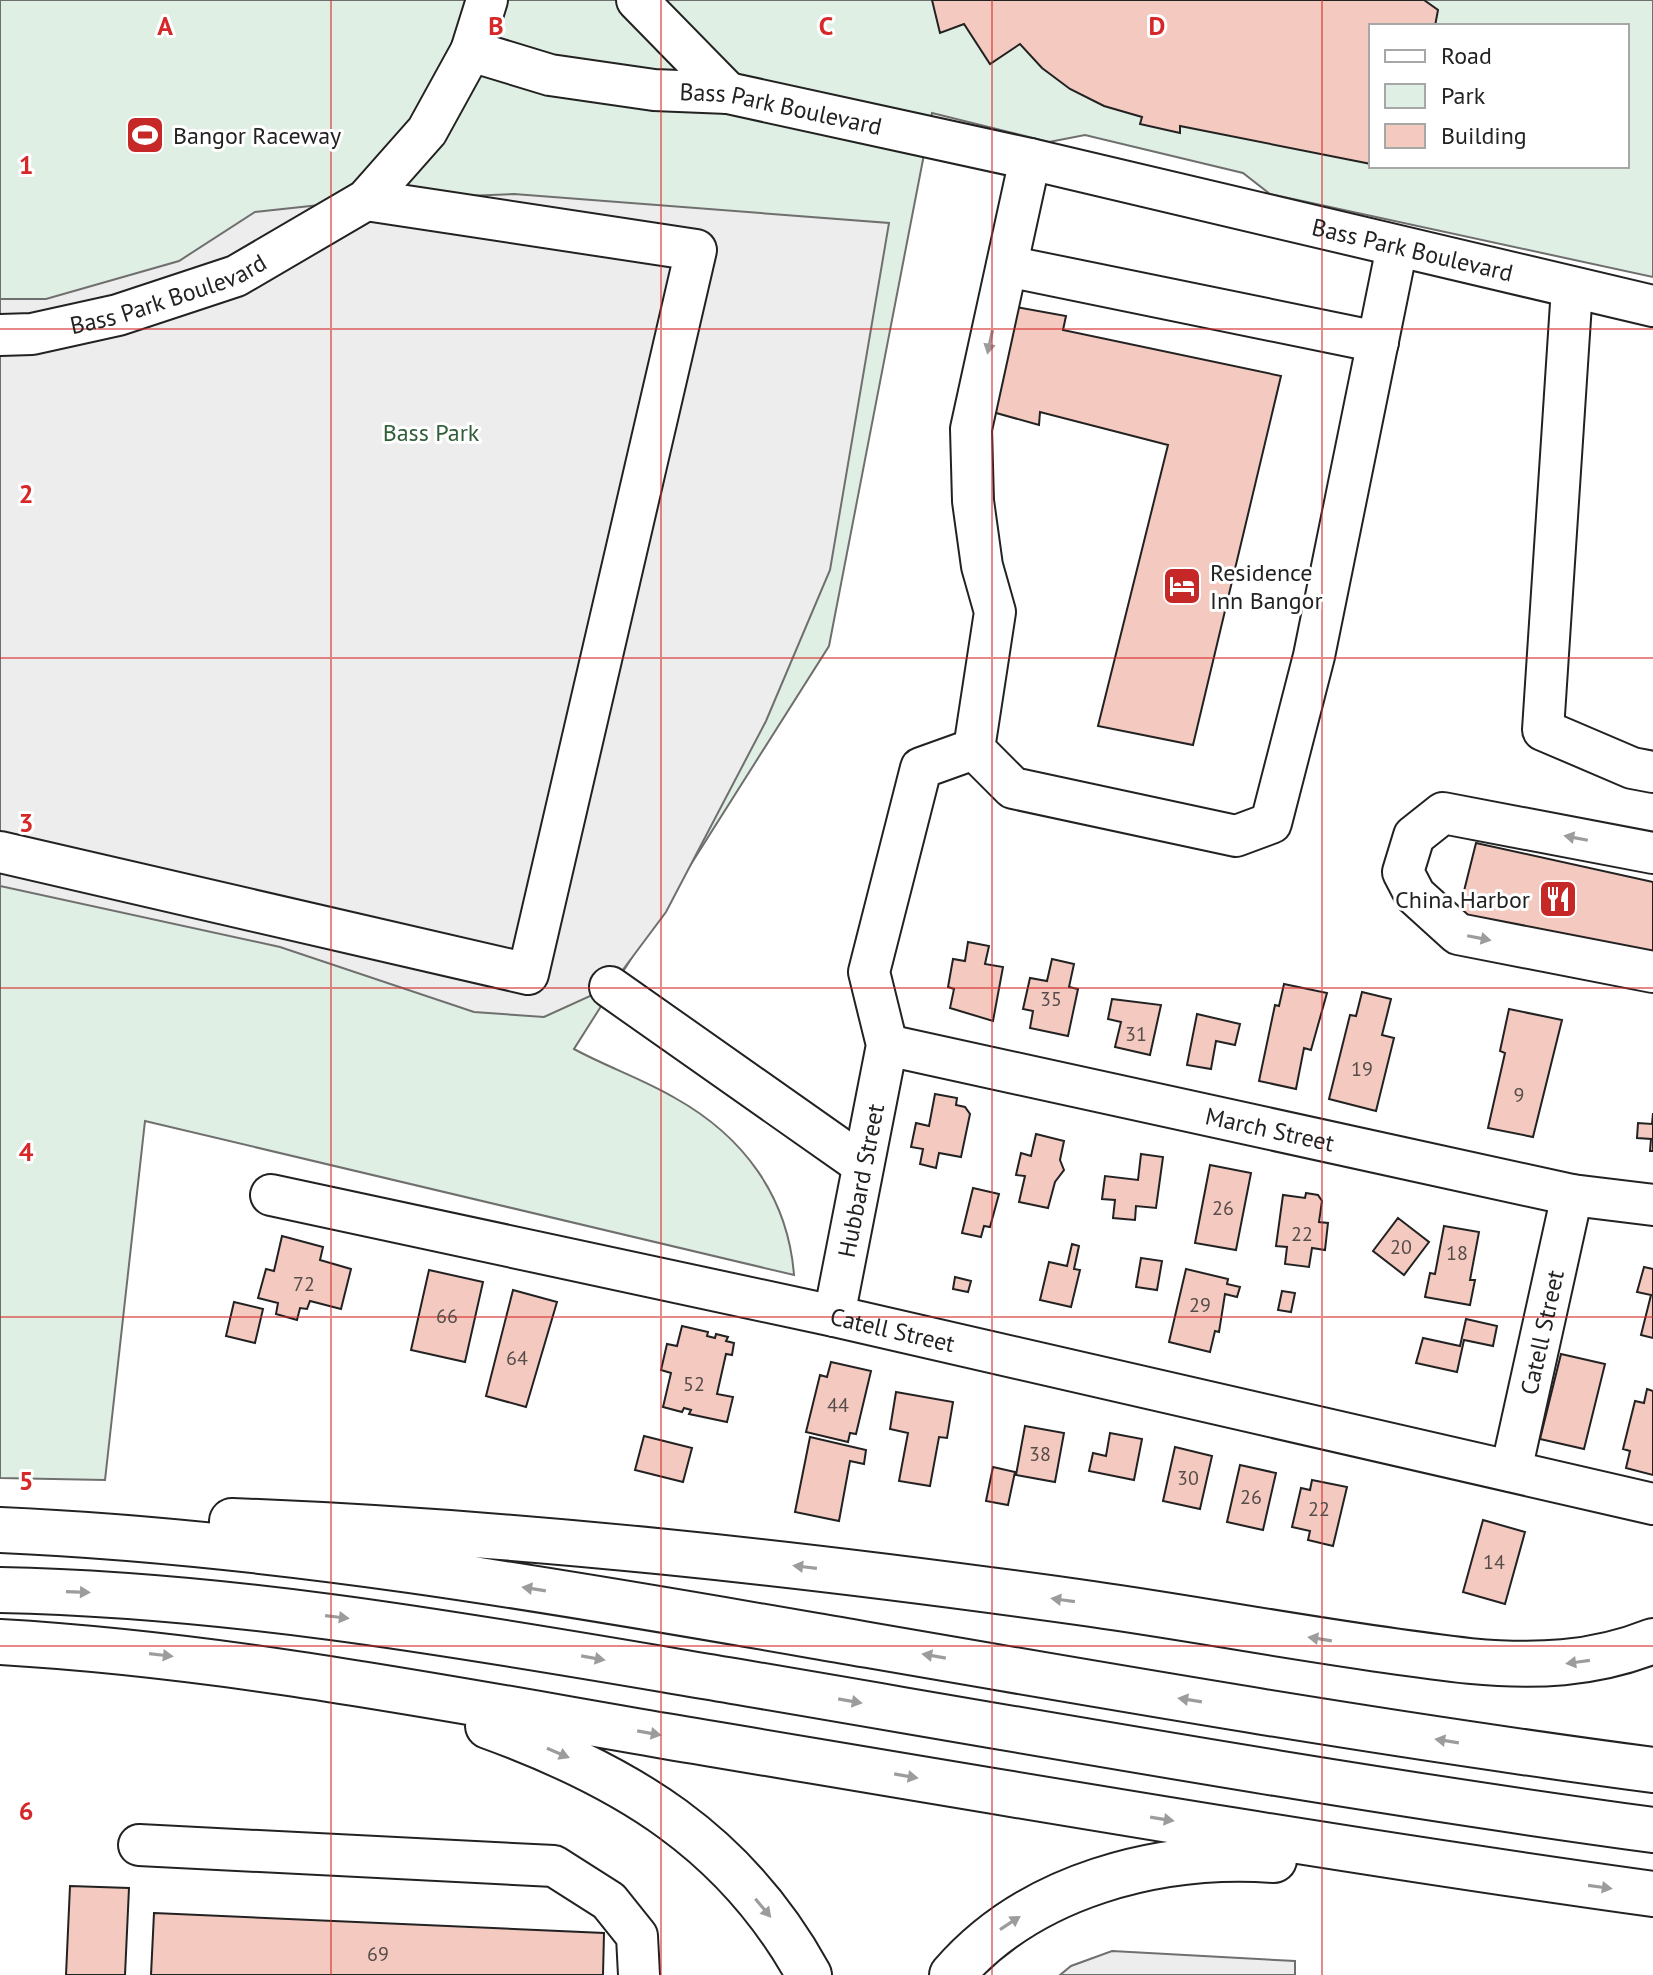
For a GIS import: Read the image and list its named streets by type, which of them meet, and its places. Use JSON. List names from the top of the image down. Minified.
{"streets":{"street":["Bass Park Boulevard","March Street","Hubbard Street","Catell Street"]},"crossings":[["March Street","Hubbard Street"],["March Street","Catell Street"],["Hubbard Street","Catell Street"]],"parks":["Bass Park"],"places":{"sports":["Bangor Raceway"],"hotel":["Residence Inn Bangor"],"restaurant":["China Harbor"]},"house_numbers":["35","31","19","9","26","22","20","18","72","29","66","64","52","44","38","30","26","22","14","69"],"legend":["Road","Park","Building"],"grid":{"columns":["A","B","C","D"],"rows":["1","2","3","4","5","6"]}}
